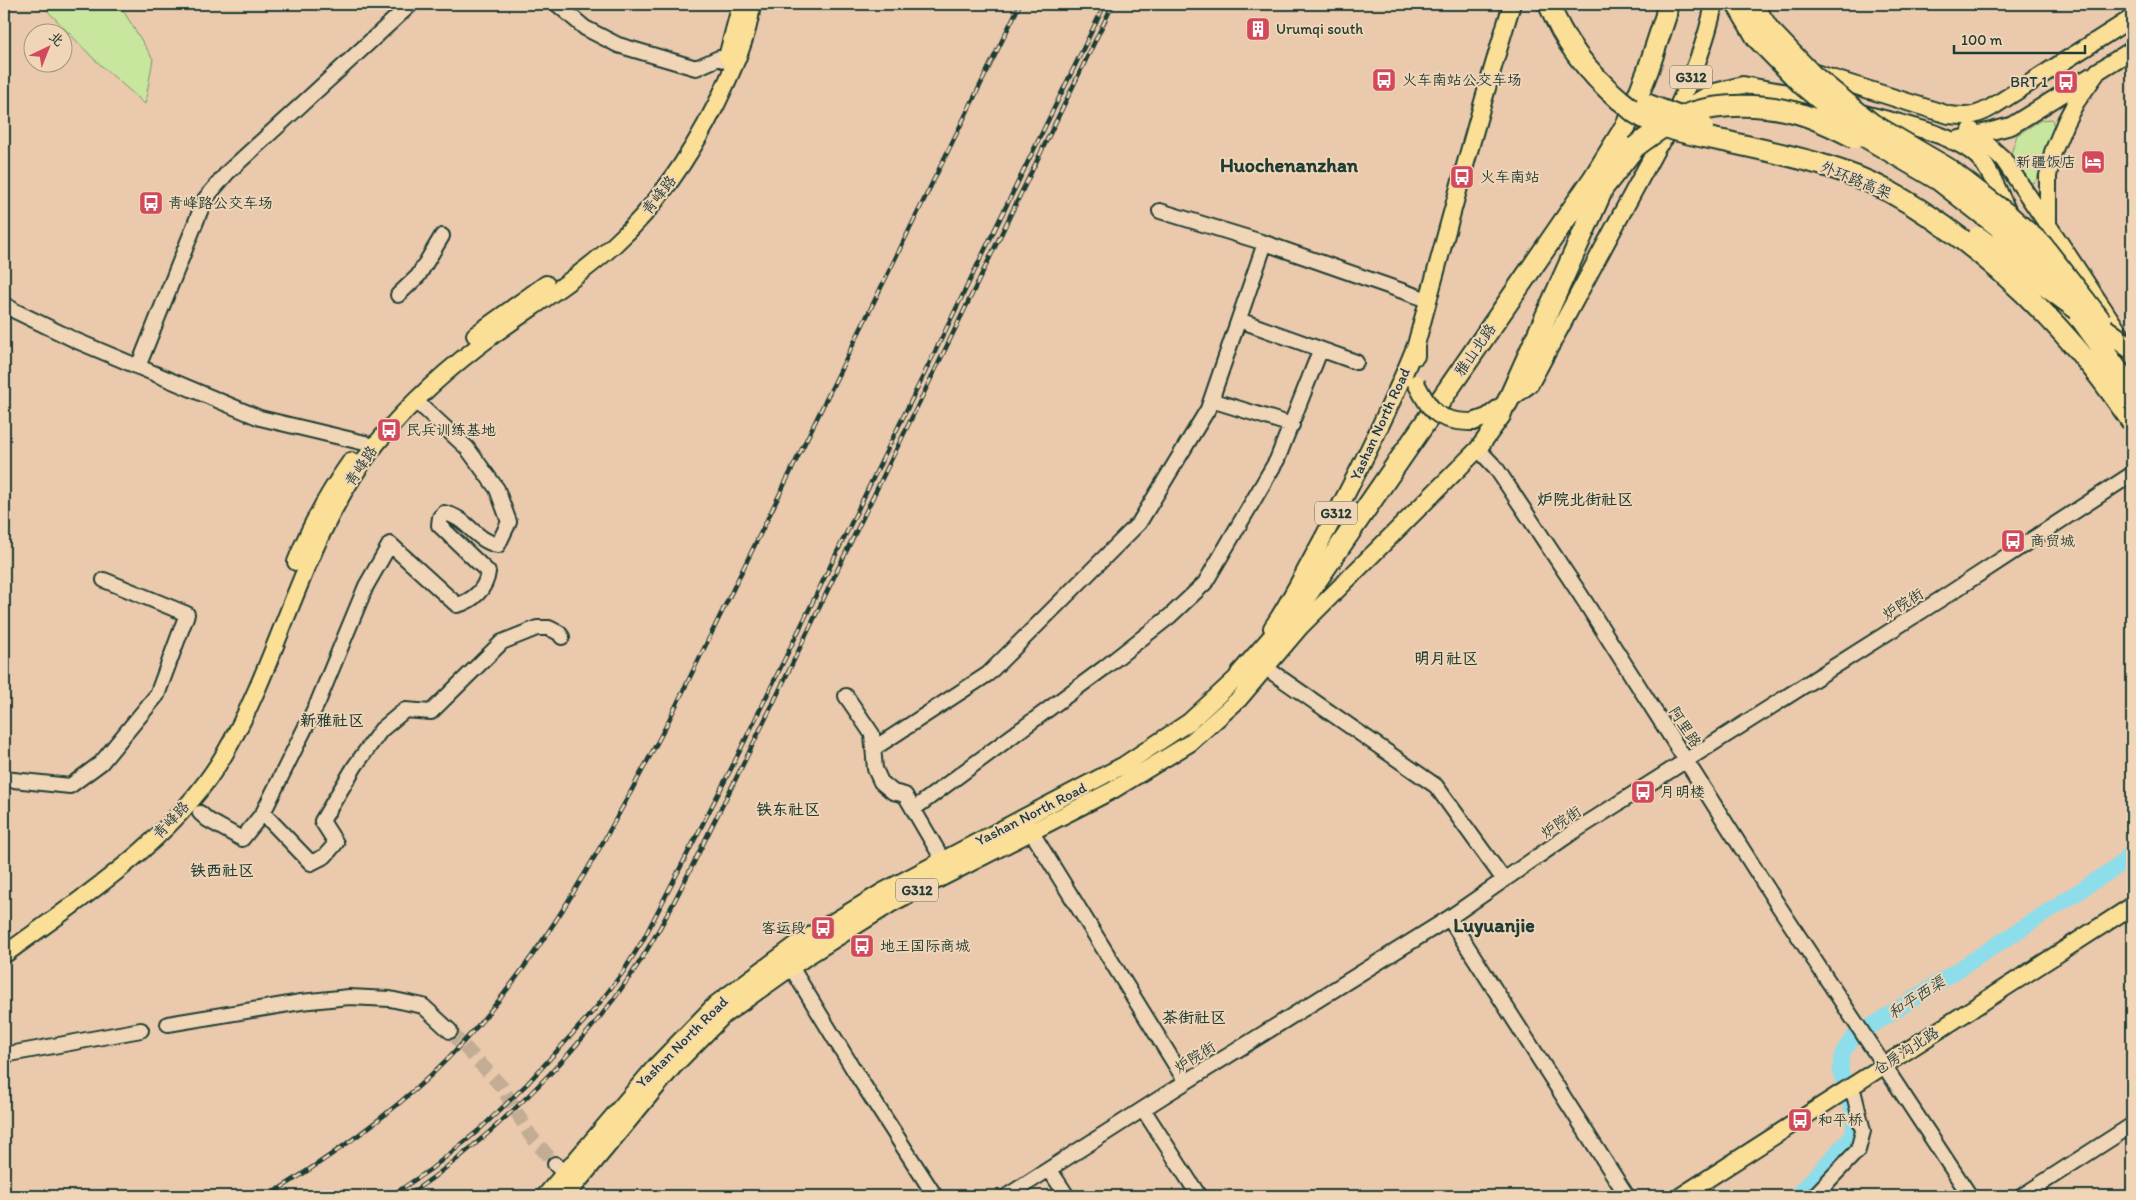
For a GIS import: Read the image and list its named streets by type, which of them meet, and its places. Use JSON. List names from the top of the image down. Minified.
{"streets":{"highway":["外环路高架","雅山北路"],"main road":["G312","青峰路","Yashan North Road","仓房沟北路"],"street":["炉院街","阿里路"]},"crossings":[["G312","Yashan North Road"],["雅山北路","Yashan North Road"],["Yashan North Road","阿里路"],["炉院街","阿里路"],["阿里路","仓房沟北路"]],"districts":["Huochenanzhan","炉院北街社区","明月社区","新雅社区","铁东社区","铁西社区","Luyuanjie","茶街社区"],"water":["和平西渠"],"places":{"building":["Urumqi south"],"bus stop":["火车南站公交车场","BRT 1","火车南站","青峰路公交车场","民兵训练基地","商贸城","月明楼","客运段","地王国际商城","和平桥"],"hotel":["新疆饭店"]},"scale_bar":"100 m","north":"top right"}
